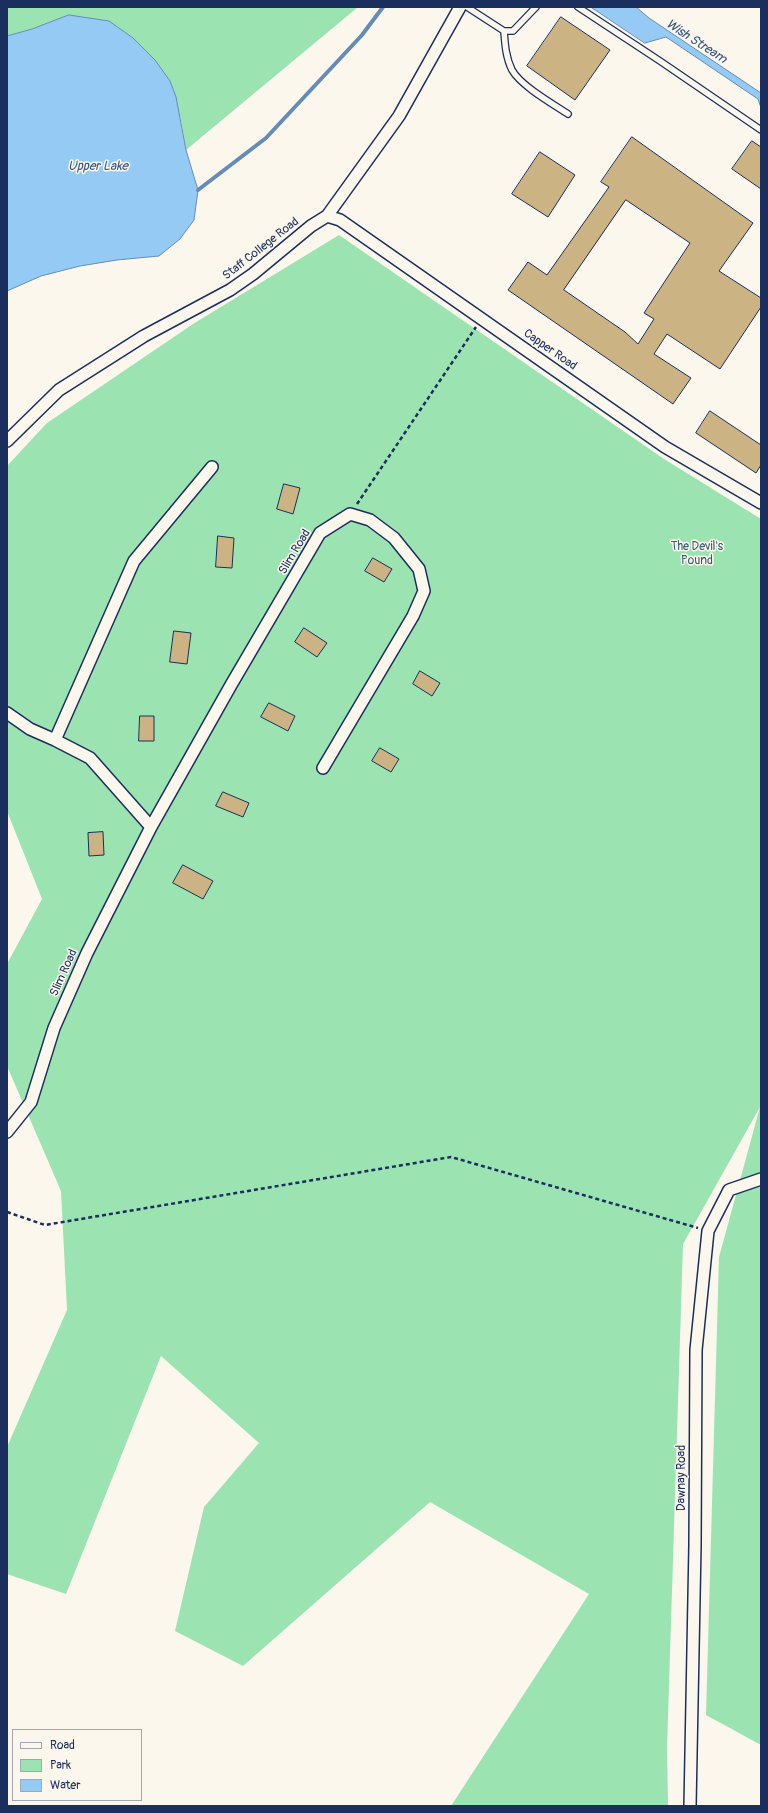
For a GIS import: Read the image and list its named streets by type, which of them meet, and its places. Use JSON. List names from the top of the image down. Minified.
{"streets":{"street":["Staff College Road","Capper Road","Slim Road","Dawnay Road"]},"crossings":[["Staff College Road","Capper Road"]],"water":["Wish Stream","Upper Lake"],"parks":["The Devil's Pound"],"legend":["Road","Park","Water"]}
